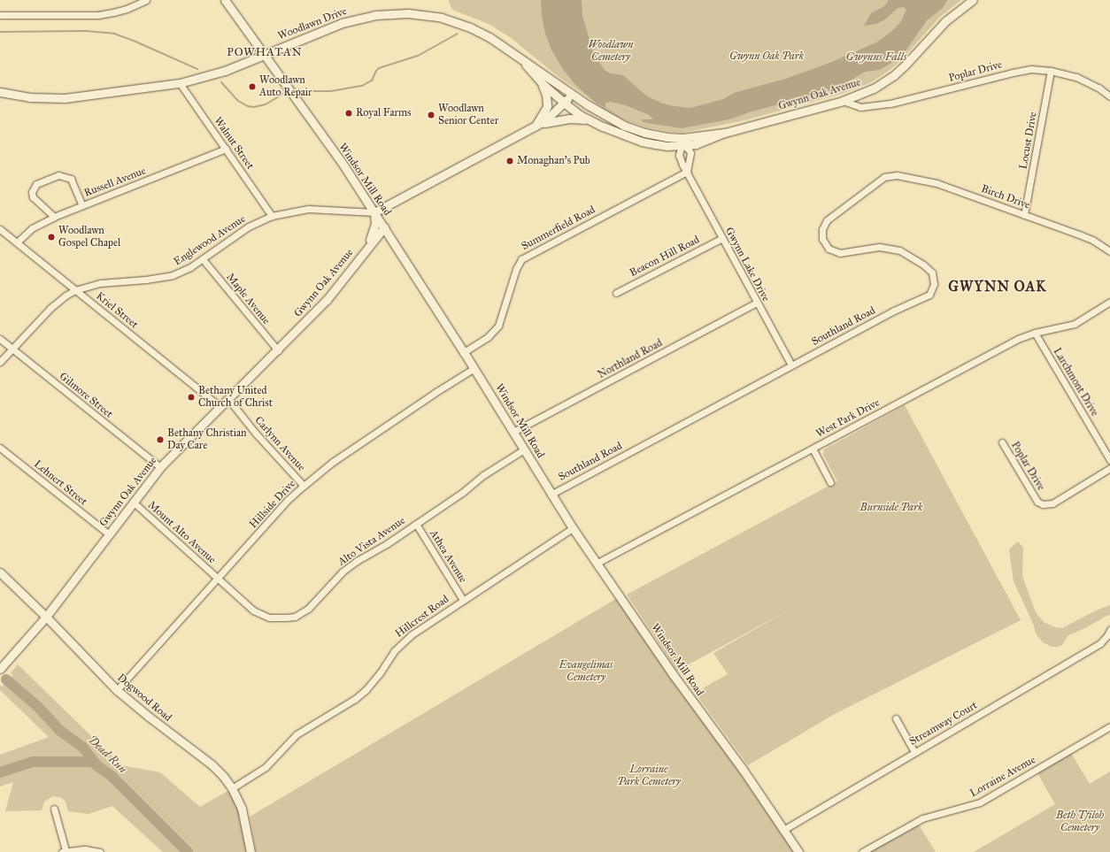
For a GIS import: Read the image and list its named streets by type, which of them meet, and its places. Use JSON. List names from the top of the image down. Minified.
{"streets":{"main road":["Woodlawn Drive","Gwynn Oak Avenue","Windsor Mill Road","Dogwood Road"],"street":["Poplar Drive","Locust Drive","Walnut Street","Russell Avenue","Birch Drive","Summerfield Road","Englewood Avenue","Beacon Hill Road","Gwynn Lake Drive","Maple Avenue","Kriel Street","Southland Road","Northland Road","Larchmont Drive","Gilmore Street","West Park Drive","Carlynn Avenue","Lehnert Street","Hillside Drive","Mount Alto Avenue","Alto Vista Avenue","Athea Avenue","Hillcrest Road","Streamway Court","Lorraine Avenue"]},"crossings":[["Woodlawn Drive","Gwynn Oak Avenue"],["Woodlawn Drive","Walnut Street"],["Woodlawn Drive","Windsor Mill Road"],["Poplar Drive","Gwynn Oak Avenue"],["Poplar Drive","Locust Drive"],["Gwynn Oak Avenue","Windsor Mill Road"],["Gwynn Oak Avenue","Gwynn Lake Drive"],["Gwynn Oak Avenue","Maple Avenue"],["Gwynn Oak Avenue","Kriel Street"],["Gwynn Oak Avenue","Gilmore Street"],["Gwynn Oak Avenue","Carlynn Avenue"],["Gwynn Oak Avenue","Lehnert Street"],["Gwynn Oak Avenue","Mount Alto Avenue"],["Gwynn Oak Avenue","Dogwood Road"],["Locust Drive","Birch Drive"],["Walnut Street","Russell Avenue"],["Walnut Street","Englewood Avenue"],["Windsor Mill Road","Summerfield Road"],["Windsor Mill Road","Englewood Avenue"],["Windsor Mill Road","Southland Road"],["Windsor Mill Road","Northland Road"],["Windsor Mill Road","West Park Drive"],["Windsor Mill Road","Hillside Drive"],["Windsor Mill Road","Alto Vista Avenue"],["Windsor Mill Road","Hillcrest Road"],["Windsor Mill Road","Streamway Court"],["Russell Avenue","Kriel Street"],["Birch Drive","Southland Road"],["Summerfield Road","Gwynn Lake Drive"],["Englewood Avenue","Maple Avenue"],["Englewood Avenue","Kriel Street"],["Englewood Avenue","Gilmore Street"],["Beacon Hill Road","Gwynn Lake Drive"],["Gwynn Lake Drive","Southland Road"],["Gwynn Lake Drive","Northland Road"],["Larchmont Drive","West Park Drive"],["Carlynn Avenue","Hillside Drive"],["Hillside Drive","Mount Alto Avenue"],["Hillside Drive","Alto Vista Avenue"],["Hillside Drive","Dogwood Road"],["Mount Alto Avenue","Alto Vista Avenue"],["Alto Vista Avenue","Athea Avenue"],["Athea Avenue","Hillcrest Road"],["Hillcrest Road","Dogwood Road"]],"districts":["POWHATAN","GWYNN OAK"],"water":["Gwynns Falls","Dead Run"],"parks":["Woodlawn Cemetery","Gwynn Oak Park","Burnside Park","Evangelimas Cemetery","Lorraine Park Cemetery","Beth Tfiloh Cemetery"],"places":["Woodlawn Auto Repair","Royal Farms","Woodlawn Senior Center","Monaghan's Pub","Woodlawn Gospel Chapel","Bethany United Church of Christ","Bethany Christian Day Care"]}
